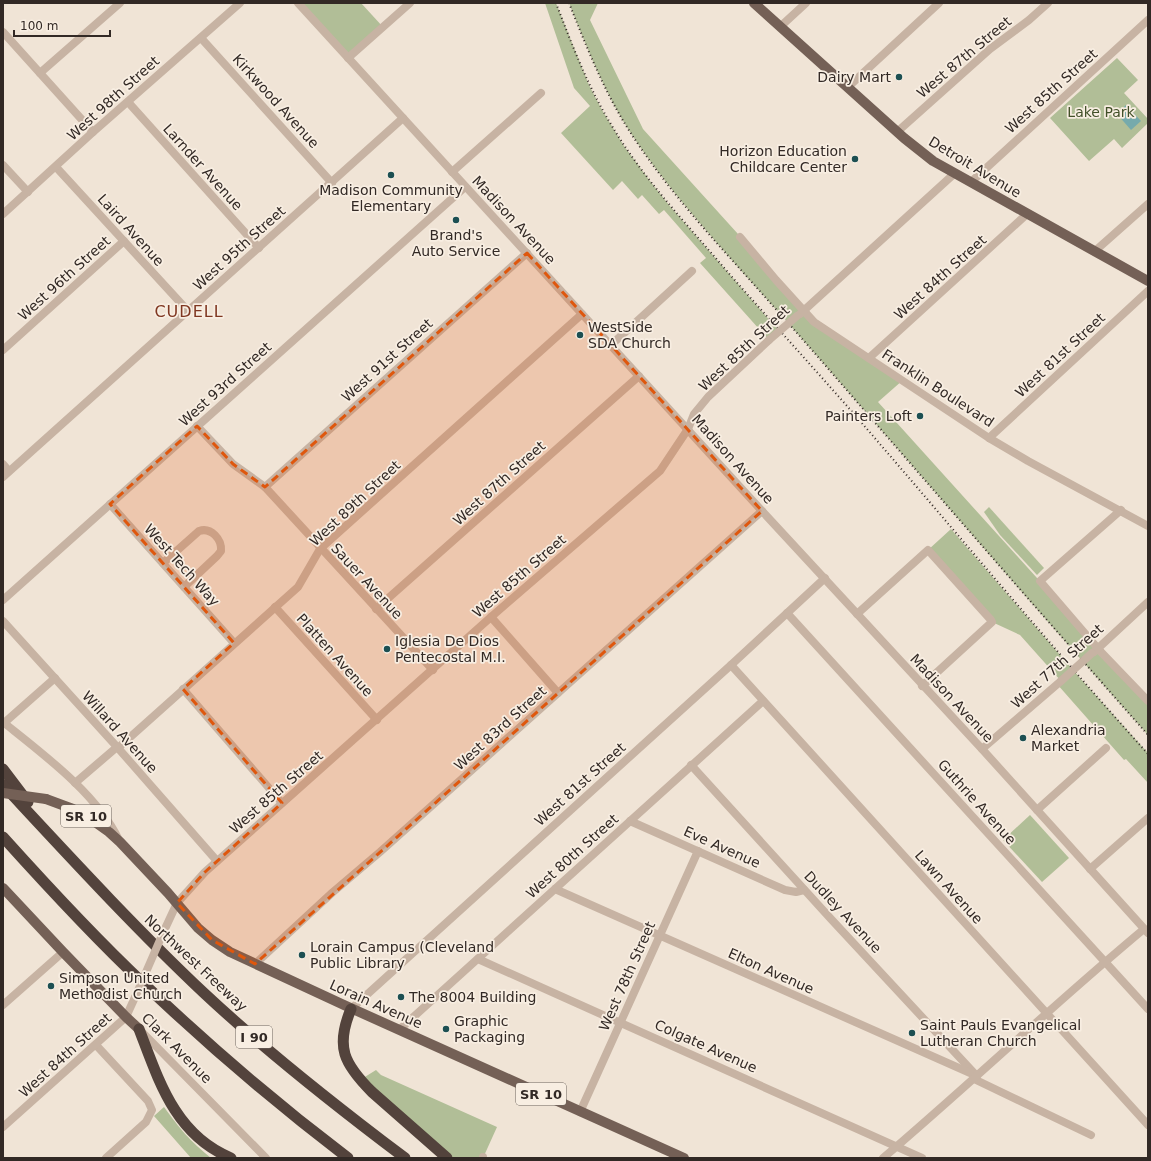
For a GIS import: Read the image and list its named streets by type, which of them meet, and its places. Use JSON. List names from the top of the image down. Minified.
{"streets":{"highway":["Northwest Freeway","I 90"],"main road":["Detroit Avenue","SR 10","Lorain Avenue","Clark Avenue"],"street":["West 87th Street","West 85th Street","West 98th Street","Kirkwood Avenue","Larnder Avenue","Madison Avenue","Laird Avenue","West 95th Street","West 84th Street","West 96th Street","West 81st Street","West 91st Street","West 93rd Street","Franklin Boulevard","West 89th Street","West Tech Way","Sauer Avenue","Platten Avenue","West 77th Street","West 83rd Street","Willard Avenue","Guthrie Avenue","Eve Avenue","West 80th Street","Lawn Avenue","Dudley Avenue","Elton Avenue","West 78th Street","Colgate Avenue"]},"crossings":[["West 87th Street","Detroit Avenue"],["West 87th Street","Madison Avenue"],["West 87th Street","Sauer Avenue"],["West 85th Street","Detroit Avenue"],["West 85th Street","Madison Avenue"],["West 85th Street","West 84th Street"],["West 85th Street","Franklin Boulevard"],["West 85th Street","Sauer Avenue"],["West 85th Street","Platten Avenue"],["West 85th Street","Willard Avenue"],["West 85th Street","Lorain Avenue"],["West 85th Street","Clark Avenue"],["West 98th Street","Kirkwood Avenue"],["West 98th Street","Larnder Avenue"],["West 98th Street","Laird Avenue"],["Kirkwood Avenue","West 95th Street"],["Larnder Avenue","West 95th Street"],["Detroit Avenue","West 84th Street"],["Madison Avenue","West 95th Street"],["Madison Avenue","West 81st Street"],["Madison Avenue","West 91st Street"],["Madison Avenue","West 93rd Street"],["Madison Avenue","West 89th Street"],["Madison Avenue","West 77th Street"],["Madison Avenue","West 83rd Street"],["Laird Avenue","West 95th Street"],["Laird Avenue","West 96th Street"],["West 84th Street","Franklin Boulevard"],["West 84th Street","Clark Avenue"],["West 81st Street","Franklin Boulevard"],["West 81st Street","Guthrie Avenue"],["West 81st Street","Lawn Avenue"],["West 81st Street","Lorain Avenue"],["West 91st Street","Sauer Avenue"],["West 93rd Street","West Tech Way"],["West 93rd Street","Sauer Avenue"],["West 89th Street","West Tech Way"],["West 89th Street","Sauer Avenue"],["West 89th Street","Platten Avenue"],["West 89th Street","Willard Avenue"],["West 83rd Street","Lorain Avenue"],["Eve Avenue","West 80th Street"],["Eve Avenue","Dudley Avenue"],["Eve Avenue","West 78th Street"],["West 80th Street","Lawn Avenue"],["West 80th Street","Dudley Avenue"],["West 80th Street","Elton Avenue"],["West 80th Street","Lorain Avenue"],["West 80th Street","Colgate Avenue"],["Dudley Avenue","Elton Avenue"],["Elton Avenue","West 78th Street"],["West 78th Street","Lorain Avenue"],["West 78th Street","Colgate Avenue"]],"districts":["CUDELL"],"parks":["Lake Park"],"places":["Dairy Mart","Horizon Education Childcare Center","Madison Community Elementary","Brand's Auto Service","WestSide SDA Church","Painters Loft","Iglesia De Dios Pentecostal M.I.","Alexandria Market","Lorain Campus (Cleveland Public Library","Simpson United Methodist Church","The 8004 Building","Graphic Packaging","Saint Pauls Evangelical Lutheran Church"],"scale_bar":"100 m"}
